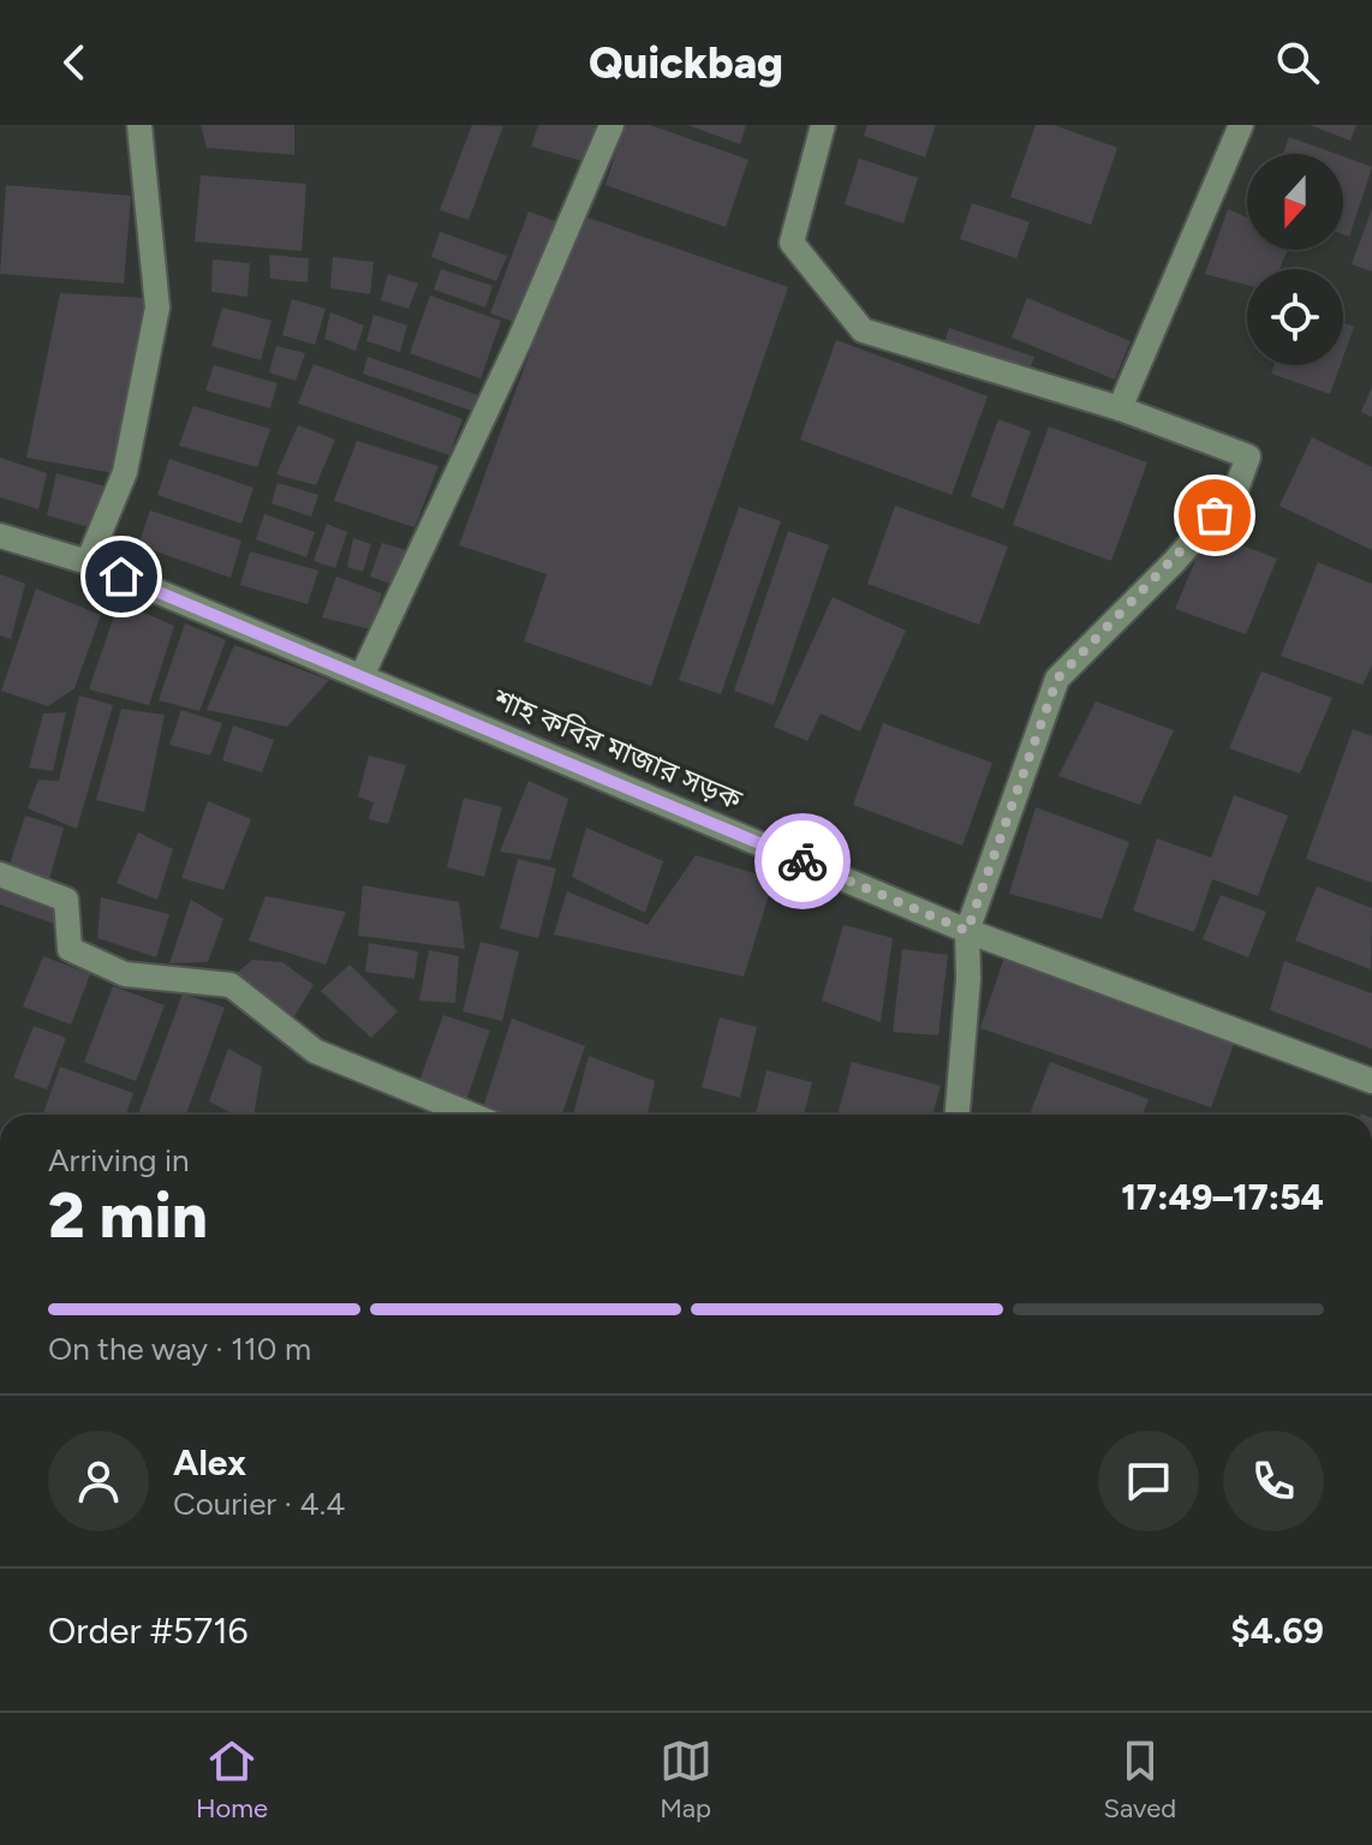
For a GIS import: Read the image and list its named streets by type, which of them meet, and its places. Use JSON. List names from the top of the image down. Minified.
{"streets":{"street":["শাহ কবির মাজার সড়ক"]},"north":"bottom","page":{"header":"Quickbag","heading":["2 min","Arriving in","17:49–17:54"],"panel":["Alex","Courier · 4.4","Order #5716","$4.69"],"bar":"On the way · 110 m","tabs":["Home","Map","Saved"]}}
